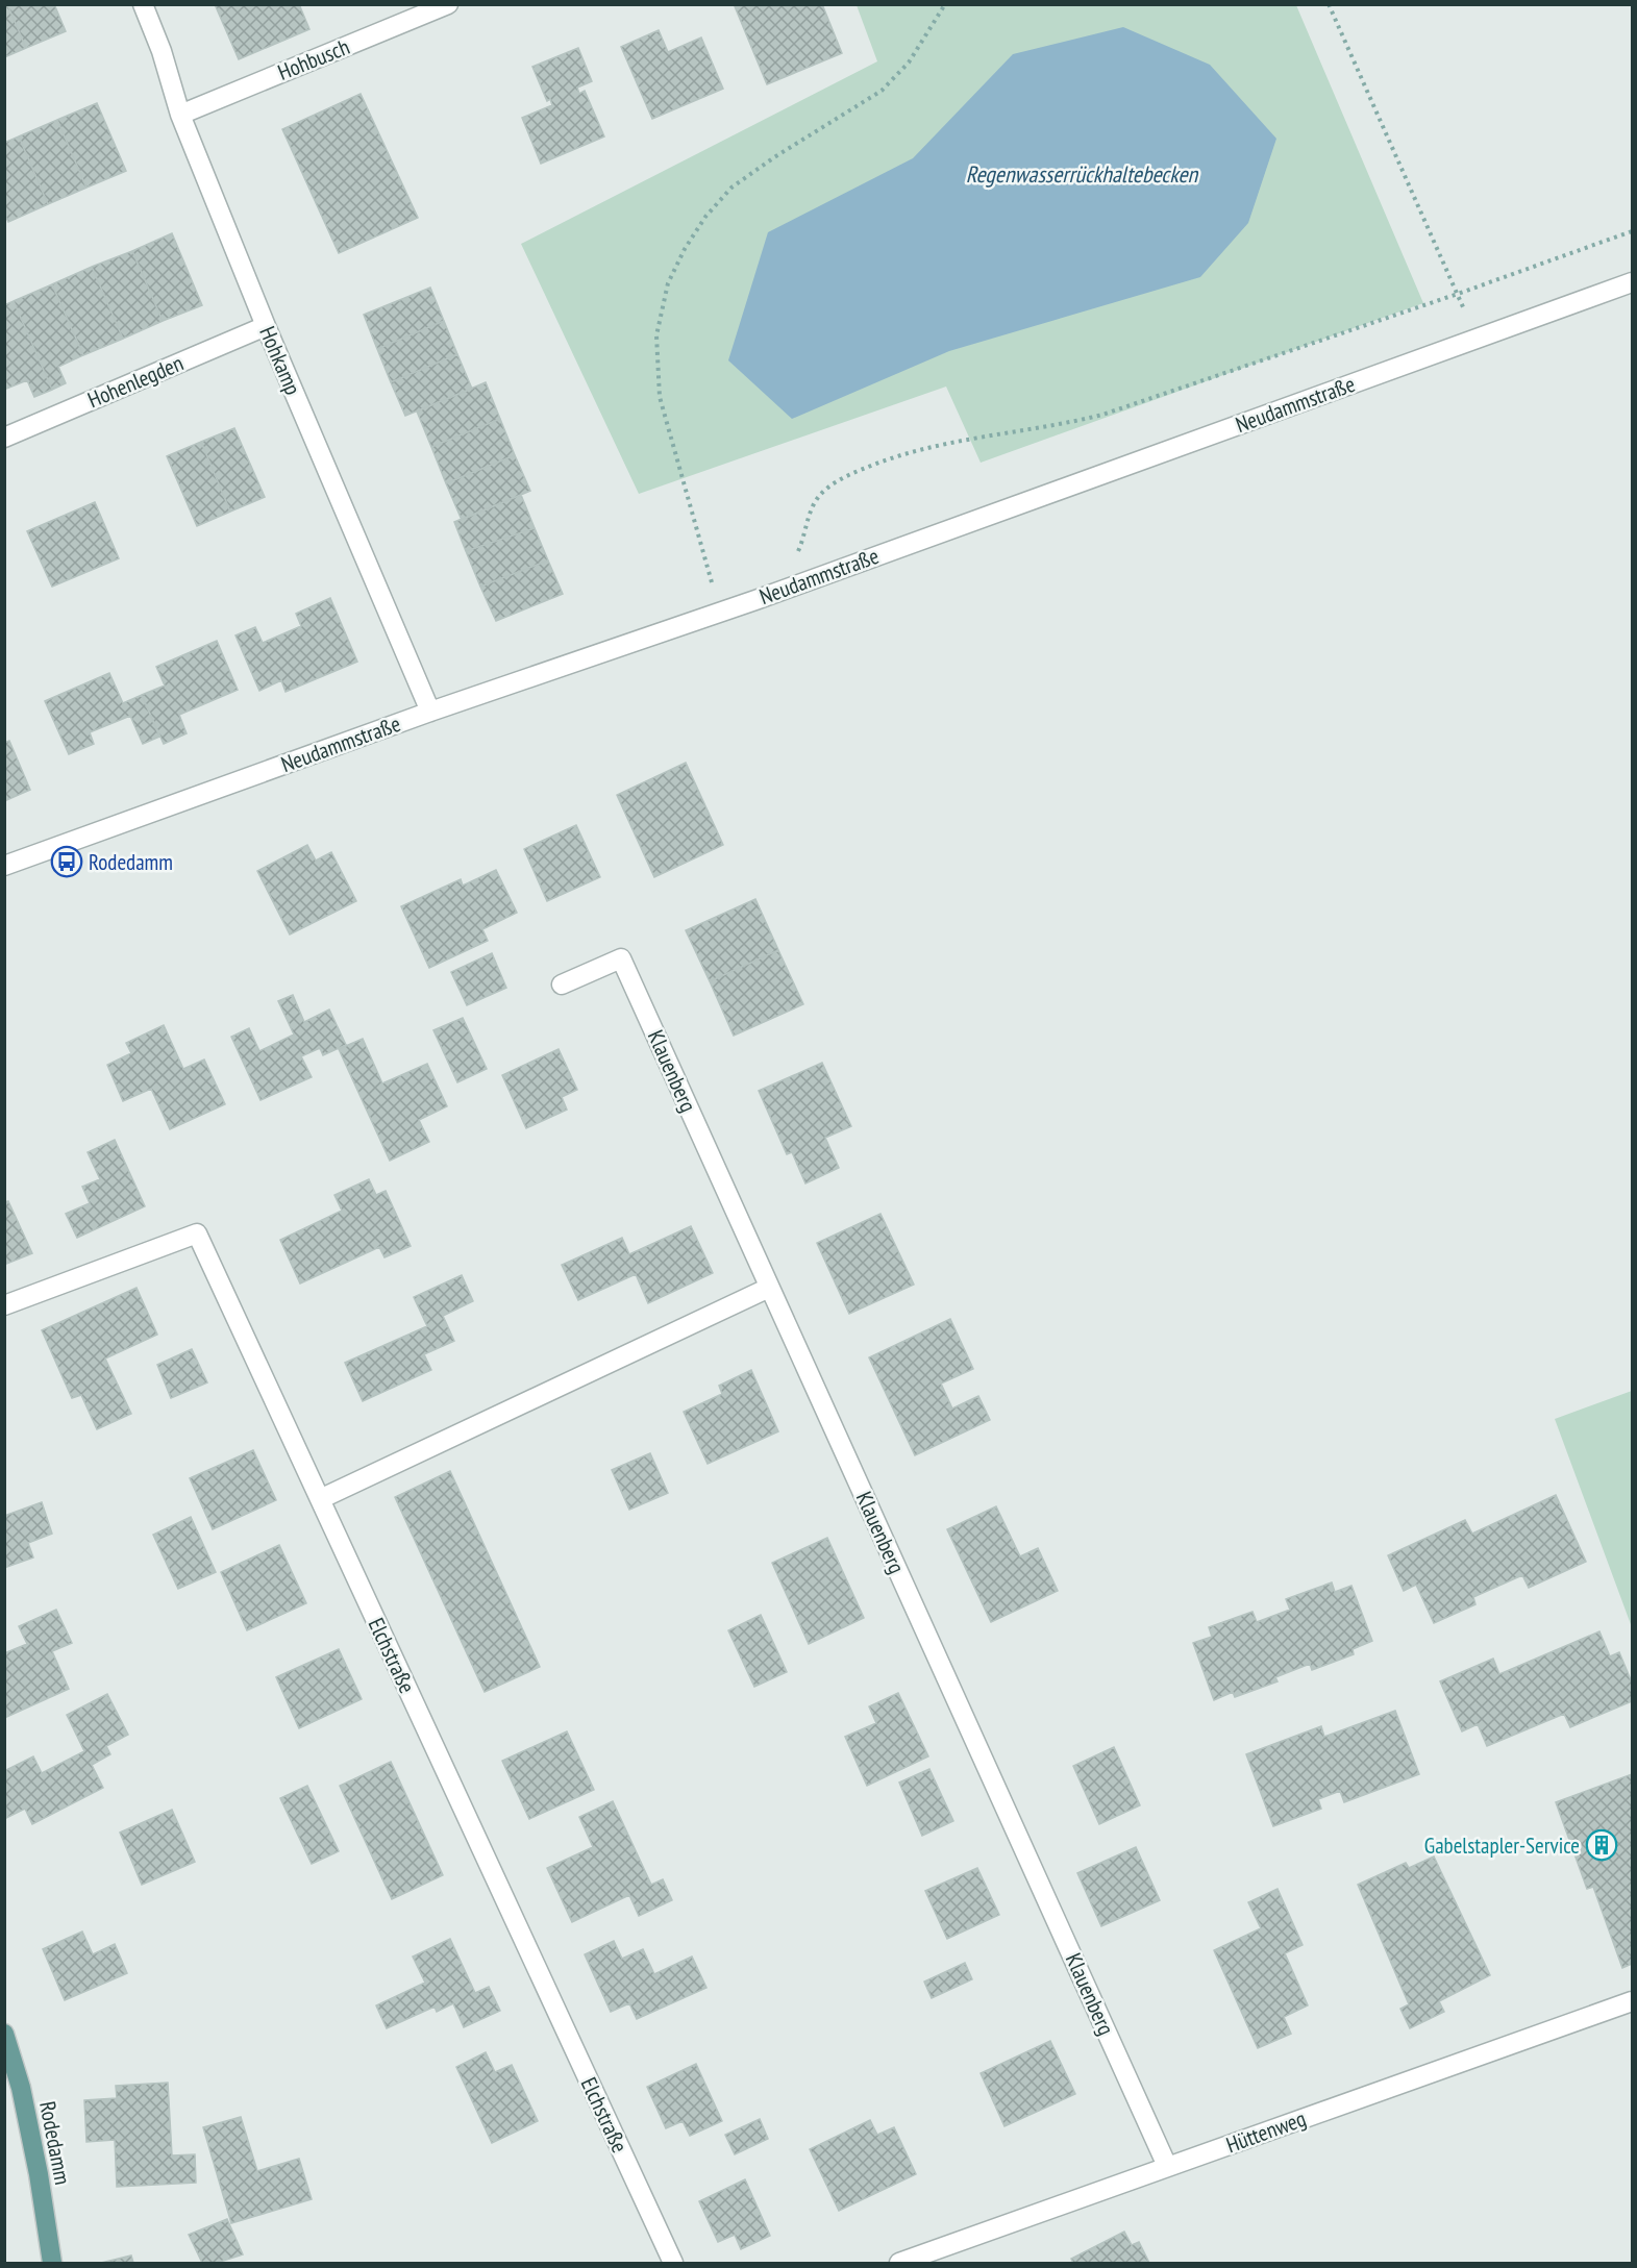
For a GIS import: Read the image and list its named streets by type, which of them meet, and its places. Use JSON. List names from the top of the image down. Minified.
{"streets":{"main road":["Rodedamm"],"street":["Hohbusch","Hohkamp","Hohenlegden","Neudammstraße","Klauenberg","Elchstraße","Hüttenweg"]},"crossings":[["Hohbusch","Hohkamp"],["Hohkamp","Hohenlegden"],["Hohkamp","Neudammstraße"],["Klauenberg","Hüttenweg"]],"water":["Regenwasserrückhaltebecken"],"places":{"bus stop":["Rodedamm"],"building":["Gabelstapler-Service"]}}
